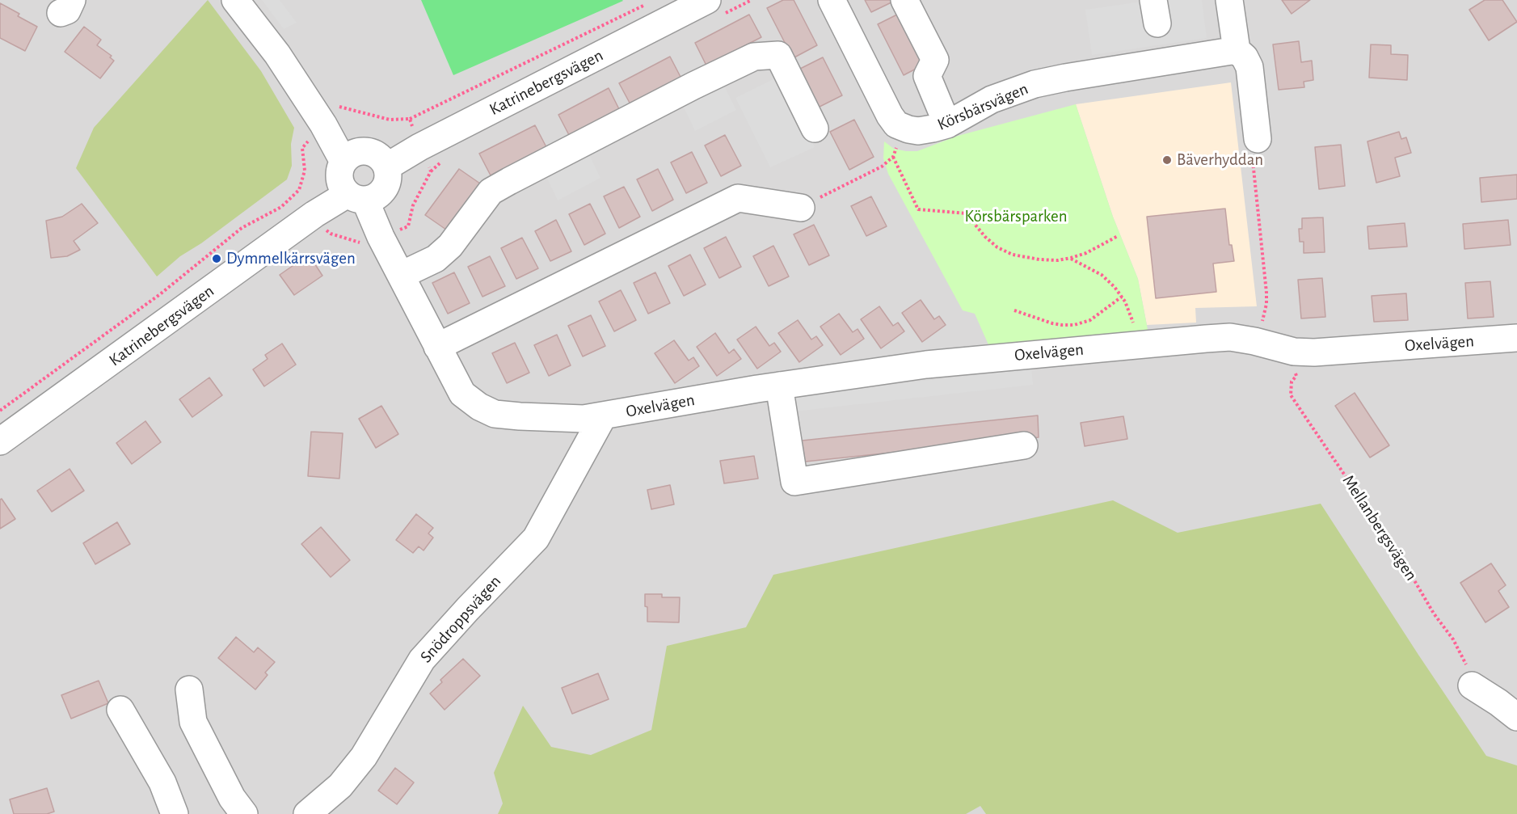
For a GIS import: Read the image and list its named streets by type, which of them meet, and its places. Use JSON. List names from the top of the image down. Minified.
{"streets":{"street":["Katrinebergsvägen","Körsbärsvägen","Oxelvägen","Snödroppsvägen"],"path":["Mellanbergsvägen"]},"crossings":[["Oxelvägen","Snödroppsvägen"]],"parks":["Körsbärsparken"],"places":["Bäverhyddan","Dymmelkärrsvägen"]}
